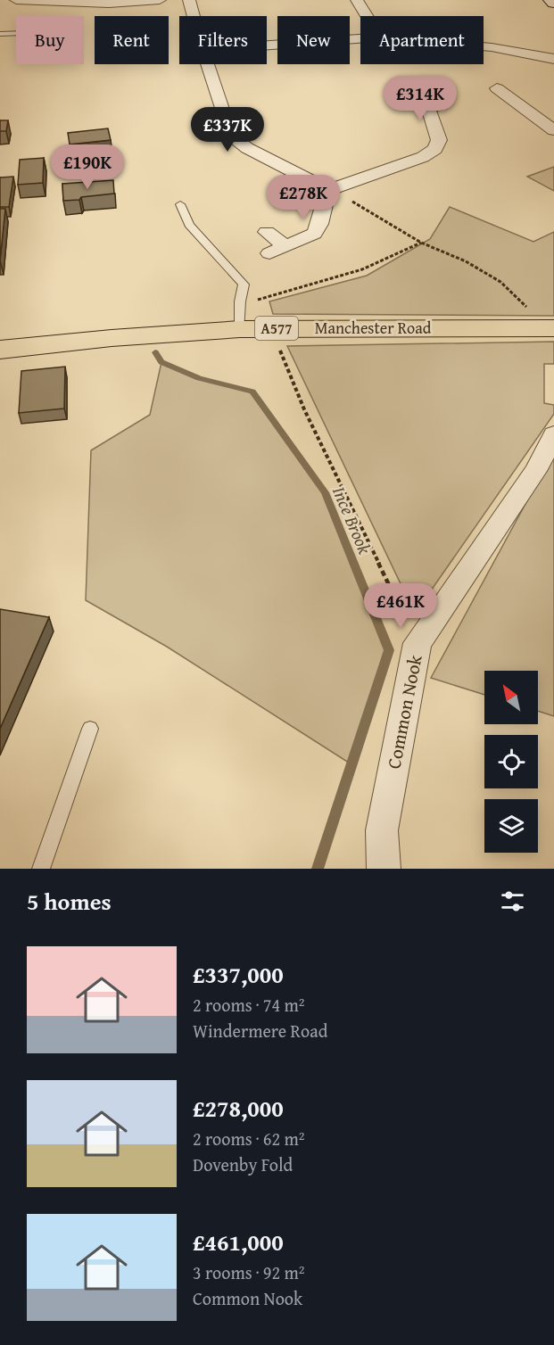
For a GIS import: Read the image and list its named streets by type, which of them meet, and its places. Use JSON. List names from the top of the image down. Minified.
{"streets":{"highway":["Manchester Road","A577"],"street":["Common Nook"]},"water":["Ince Brook"],"north":"top left","page":{"chip":["Buy","Rent","Filters","New","Apartment"],"price":["£314K","£337K","£190K","£278K","£461K"],"heading":"5 homes","list":[{"name":"£337,000","note":"2 rooms · 74 m² · Windermere Road"},{"name":"£278,000","note":"2 rooms · 62 m² · Dovenby Fold"},{"name":"£461,000","note":"3 rooms · 92 m² · Common Nook"}]}}
